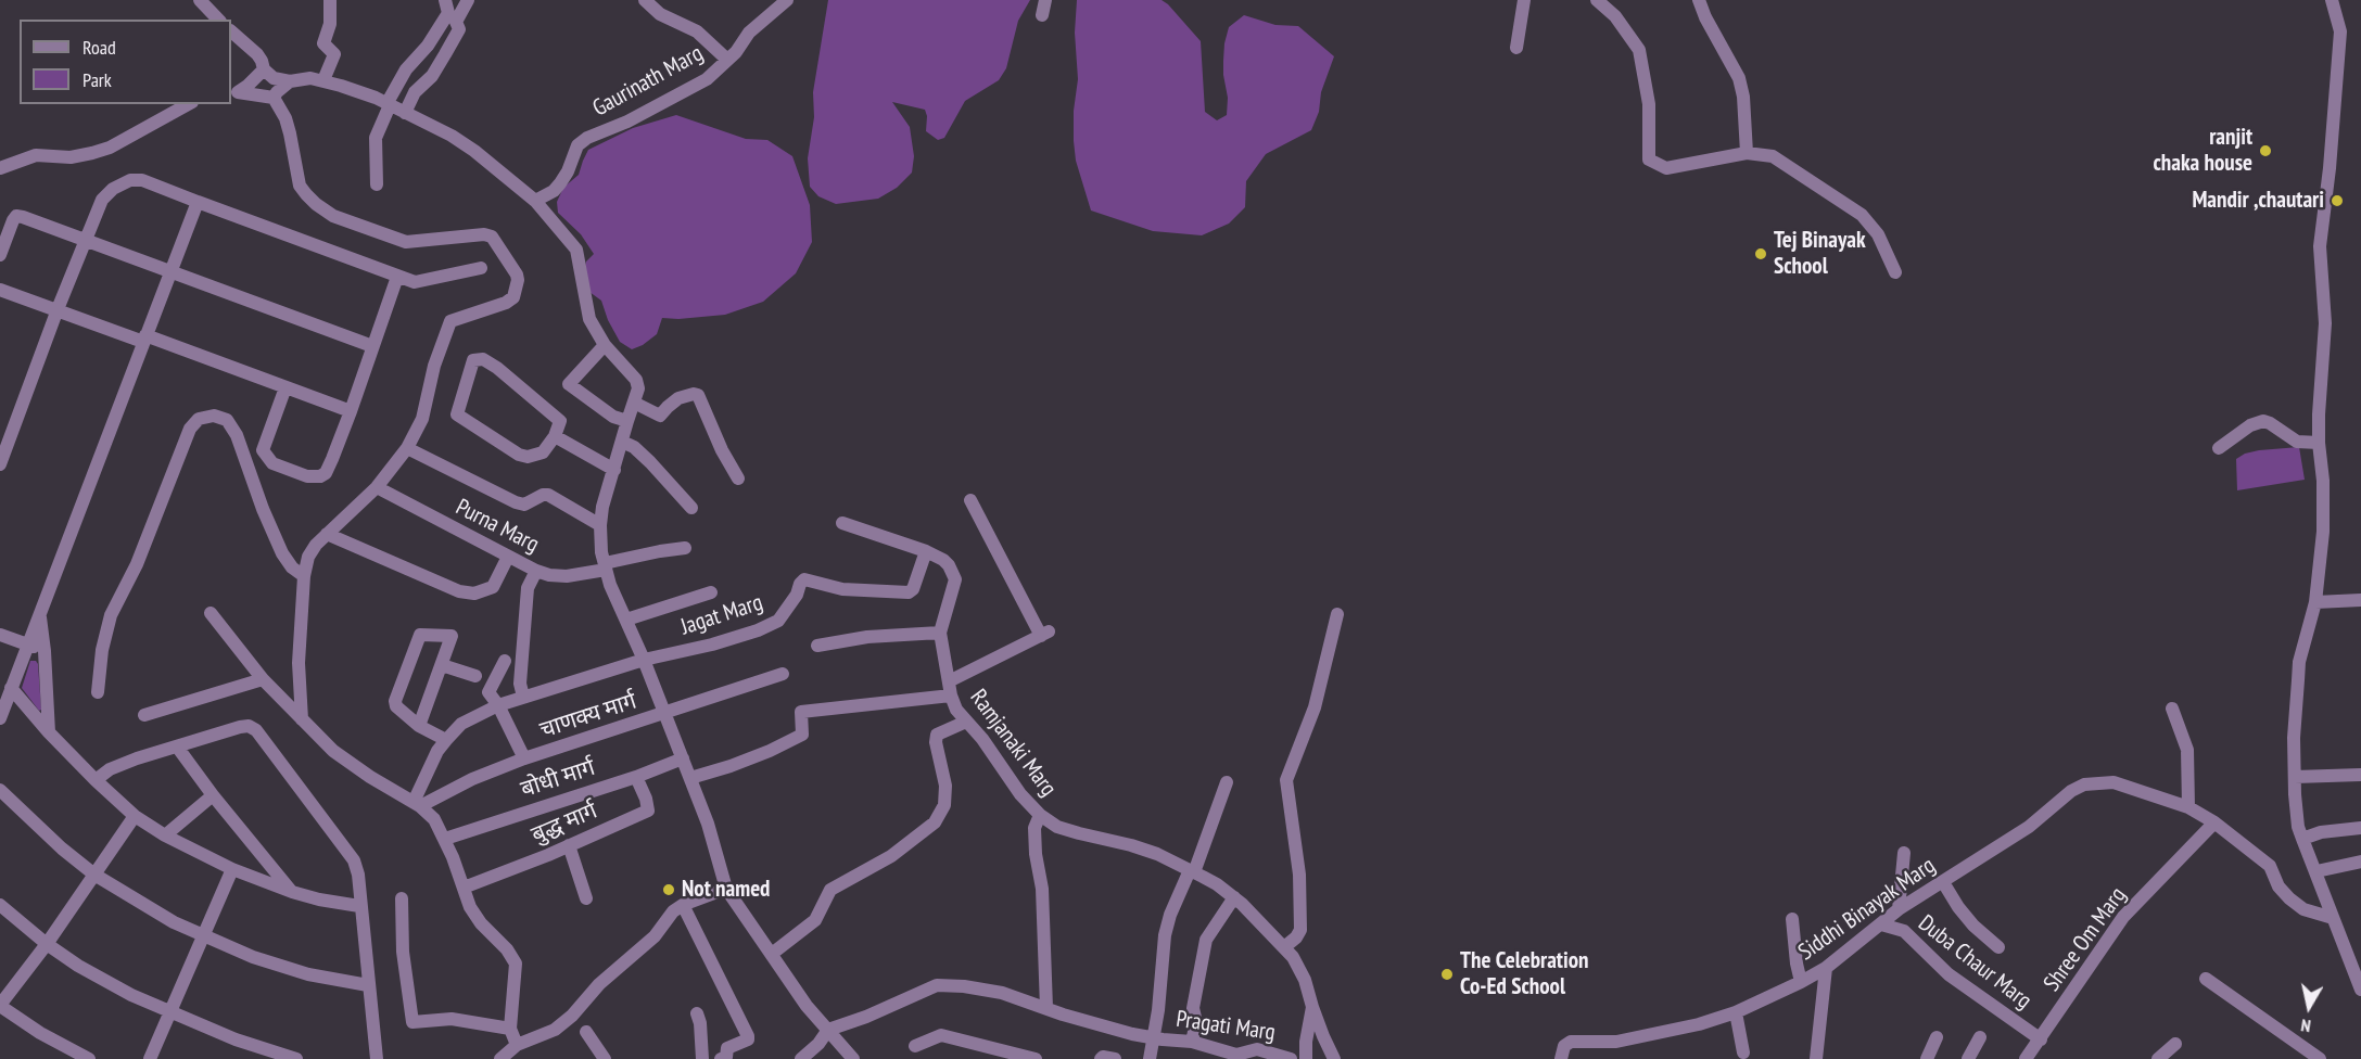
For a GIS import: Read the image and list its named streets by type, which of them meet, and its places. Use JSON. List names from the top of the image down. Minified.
{"streets":{"street":["Gaurinath Marg","Purna Marg","Jagat Marg","चाणक्य मार्ग","Ramjanaki Marg","बोधी मार्ग","बुद्ध मार्ग","Siddhi Binayak Marg","Shree Om Marg","Duba Chaur Marg","Pragati Marg"]},"crossings":[["Jagat Marg","चाणक्य मार्ग"],["Jagat Marg","Ramjanaki Marg"],["बोधी मार्ग","बुद्ध मार्ग"],["Siddhi Binayak Marg","Shree Om Marg"],["Siddhi Binayak Marg","Duba Chaur Marg"],["Shree Om Marg","Duba Chaur Marg"]],"places":["ranjit chaka house","Mandir ,chautari","Tej Binayak School","Not named","The Celebration Co-Ed School"],"legend":["Road","Park"],"north":"bottom"}
